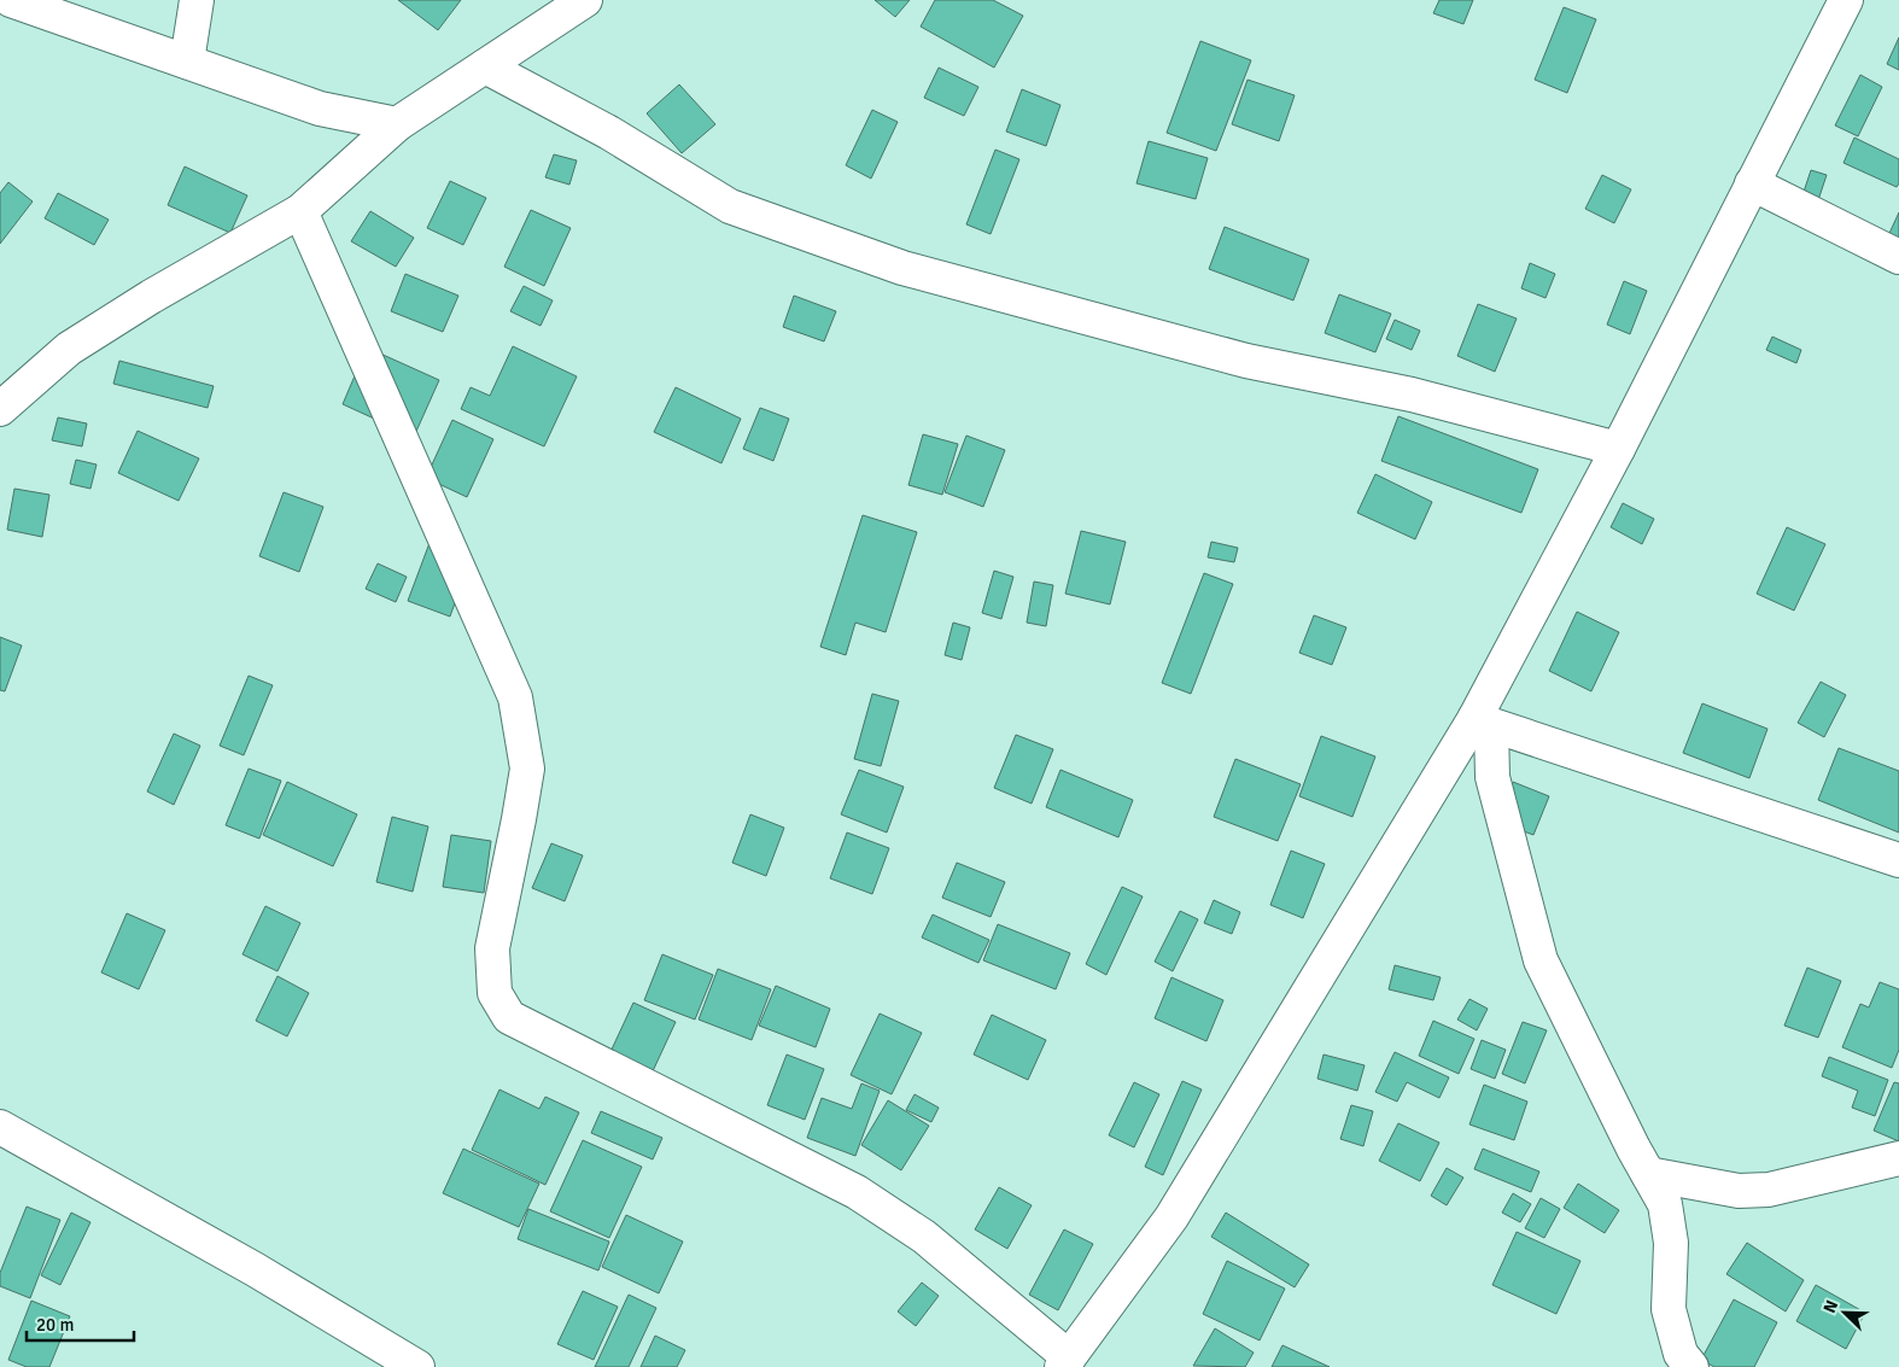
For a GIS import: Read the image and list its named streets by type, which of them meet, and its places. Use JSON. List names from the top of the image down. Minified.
{"scale_bar":"20 m","north":"top left"}
